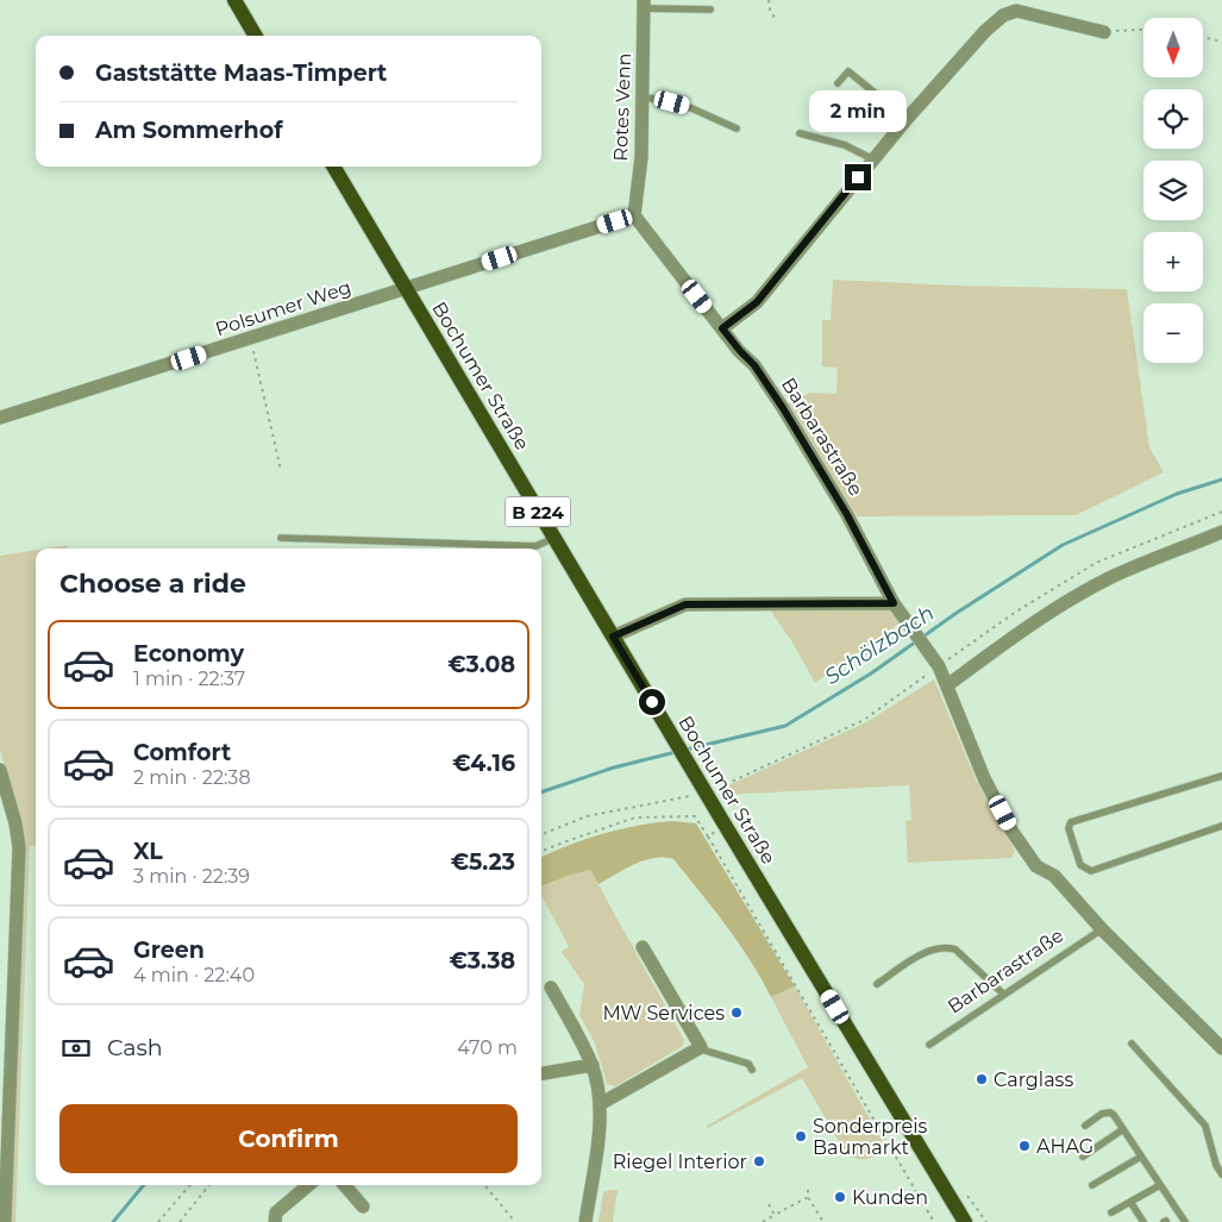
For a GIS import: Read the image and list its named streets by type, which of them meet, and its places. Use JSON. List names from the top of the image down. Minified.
{"streets":{"main road":["Bochumer Straße","B 224"],"street":["Rotes Venn","Polsumer Weg","Barbarastraße"]},"crossings":[["Rotes Venn","Barbarastraße"],["Polsumer Weg","Bochumer Straße"]],"water":["Schölzbach"],"places":["MW Services","Carglass","Sonderpreis Baumarkt","AHAG","Riegel Interior","Kunden"],"north":"bottom","page":{"map_buttons":["+","−"],"banner":["Gaststätte Maas-Timpert","Am Sommerhof"],"bubble":"2 min","heading":"Choose a ride","list":[{"name":"Economy","note":"1 min · 22:37","value":"€3.08"},{"name":"Comfort","note":"2 min · 22:38","value":"€4.16"},{"name":"XL","note":"3 min · 22:39","value":"€5.23"},{"name":"Green","note":"4 min · 22:40","value":"€3.38"}],"pay":["Cash","470 m"],"buttons":"Confirm"}}
